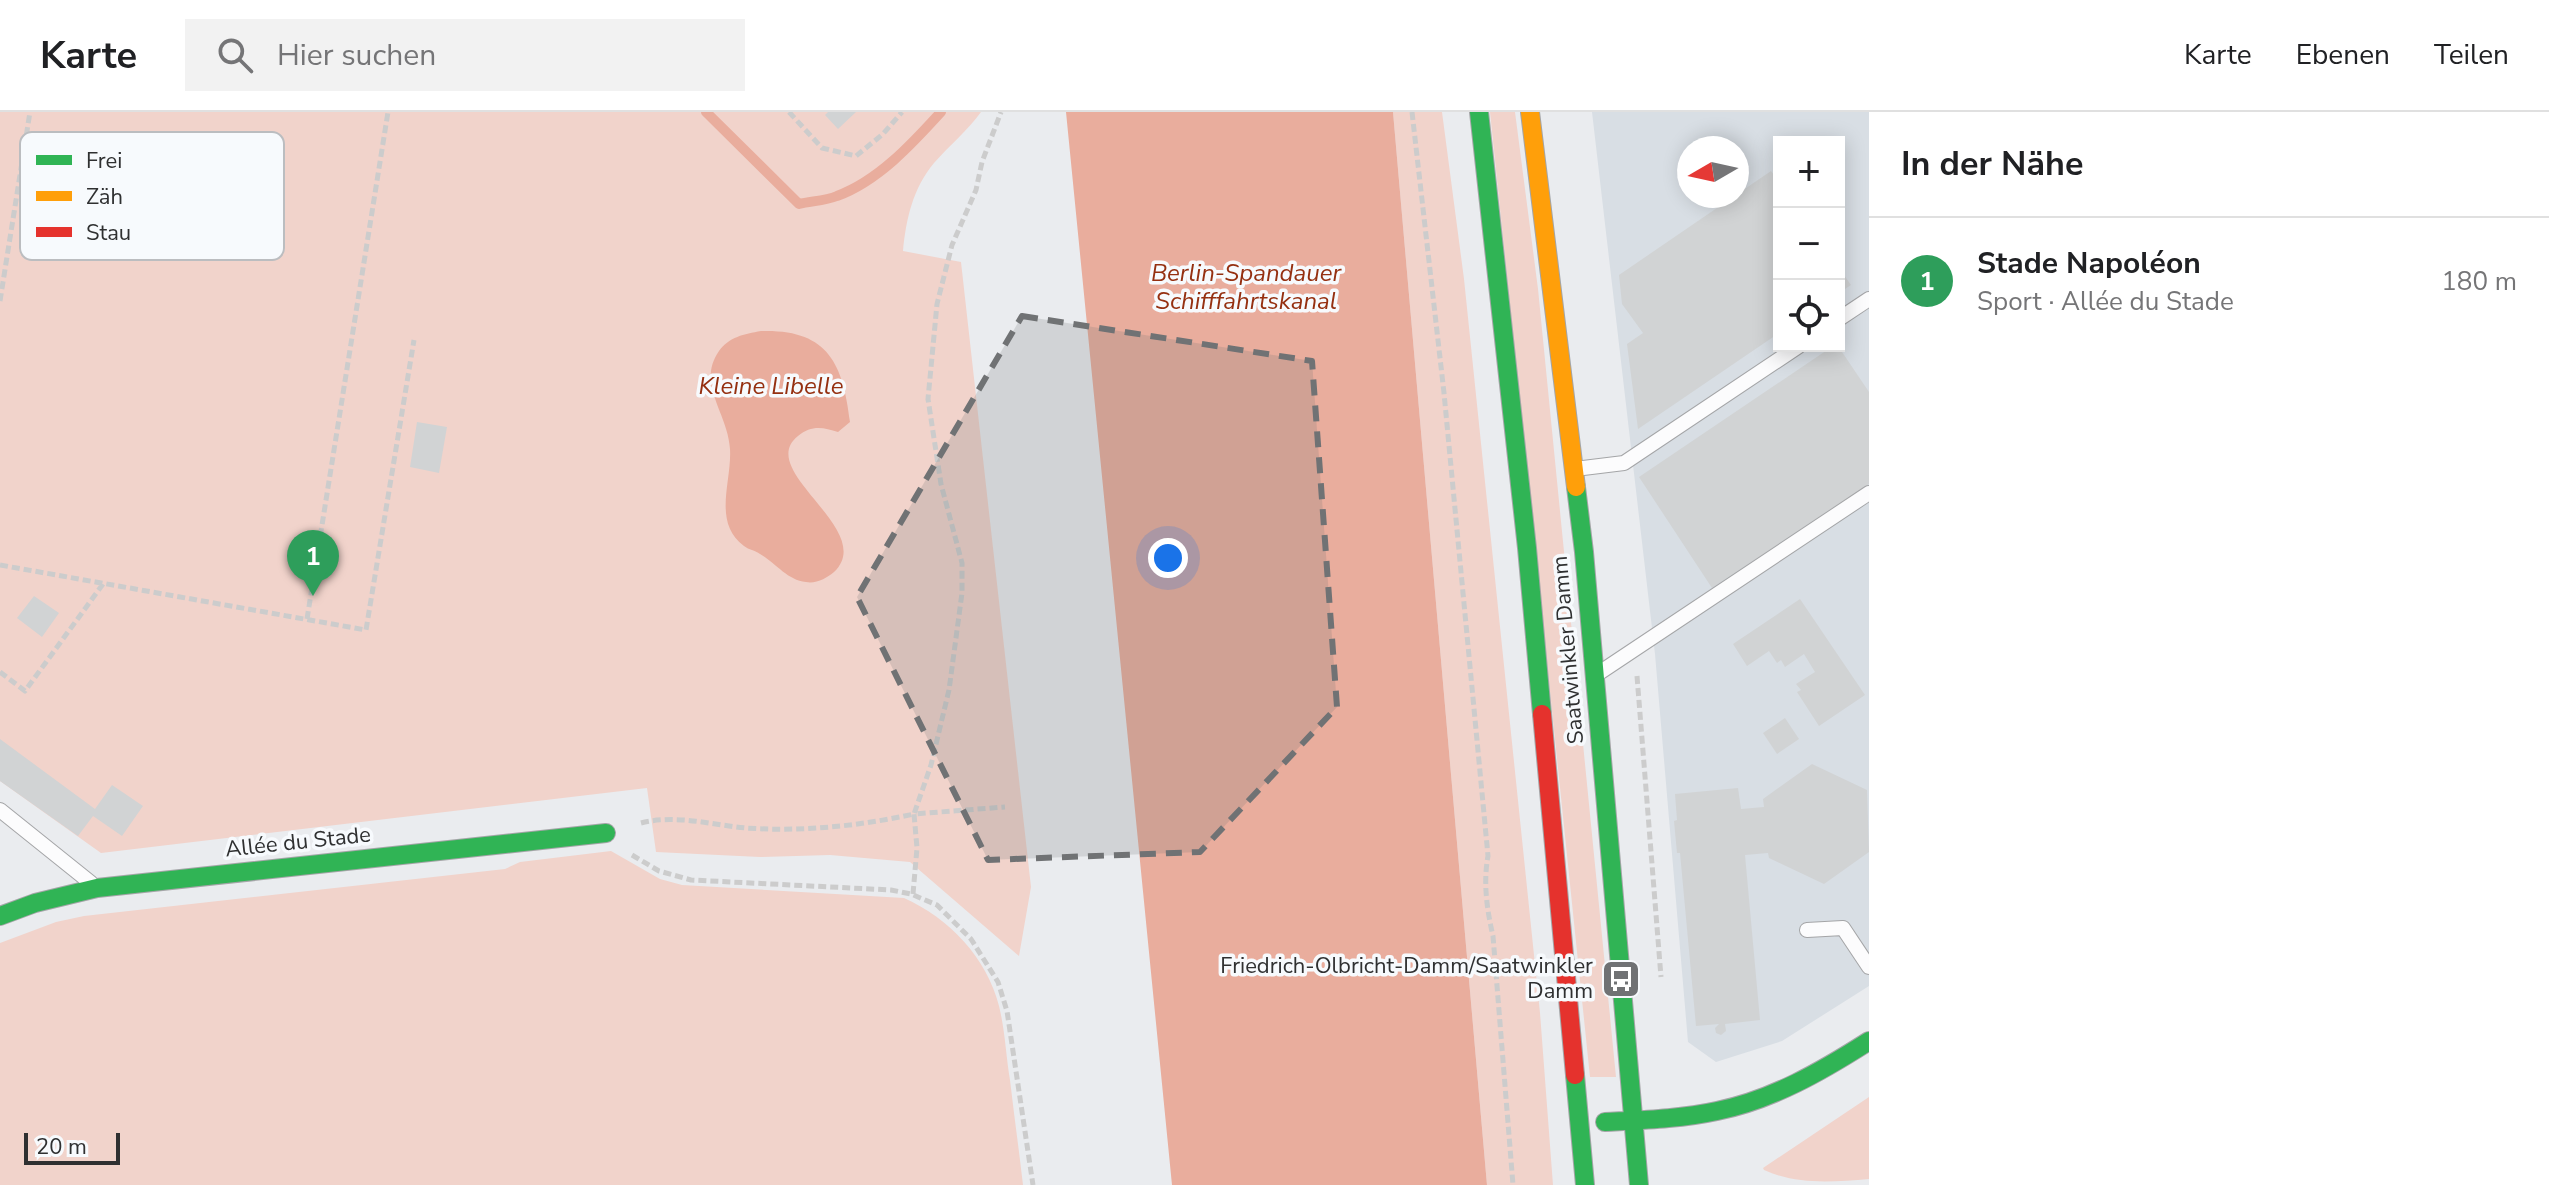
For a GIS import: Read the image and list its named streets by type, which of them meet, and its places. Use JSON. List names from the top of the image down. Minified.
{"streets":{"main road":["Saatwinkler Damm","Allée du Stade"]},"water":["Berlin-Spandauer Schifffahrtskanal","Kleine Libelle"],"places":{"bus stop":["Friedrich-Olbricht-Damm/Saatwinkler Damm"]},"legend":["Frei","Zäh","Stau"],"scale_bar":"20 m","north":"left","page":{"header":"Karte","search":"Hier suchen","nav":["Karte","Ebenen","Teilen"],"heading":"In der Nähe","map_buttons":["+","−"],"list":[{"mark":"1","name":"Stade Napoléon","note":"Sport · Allée du Stade","value":"180 m"}],"pins":"1","scale":"20 m"}}
